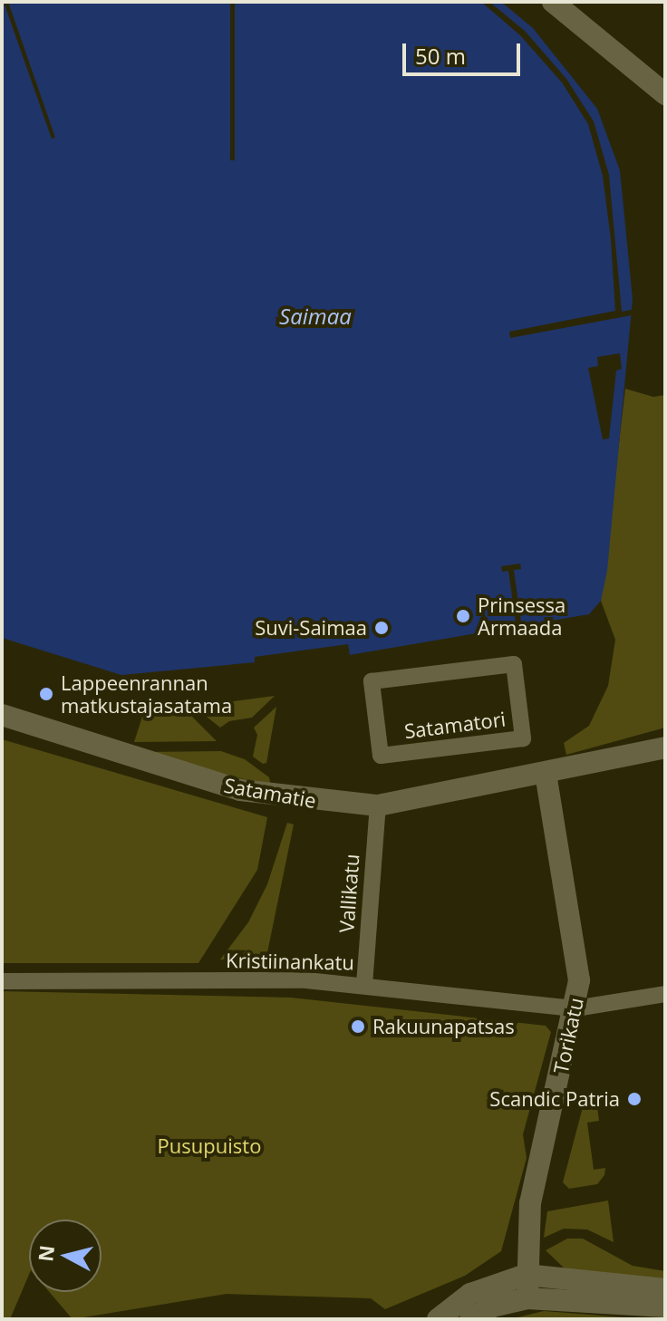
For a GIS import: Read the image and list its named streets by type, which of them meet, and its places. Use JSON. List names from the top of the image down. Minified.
{"streets":{"street":["Satamatori","Satamatie","Vallikatu","Kristiinankatu","Torikatu"]},"crossings":[["Satamatie","Vallikatu"],["Satamatie","Torikatu"],["Vallikatu","Kristiinankatu"],["Kristiinankatu","Torikatu"]],"water":["Saimaa"],"parks":["Pusupuisto"],"places":["Prinsessa Armaada","Suvi-Saimaa","Lappeenrannan matkustajasatama","Rakuunapatsas","Scandic Patria"],"scale_bar":"50 m","north":"left"}
